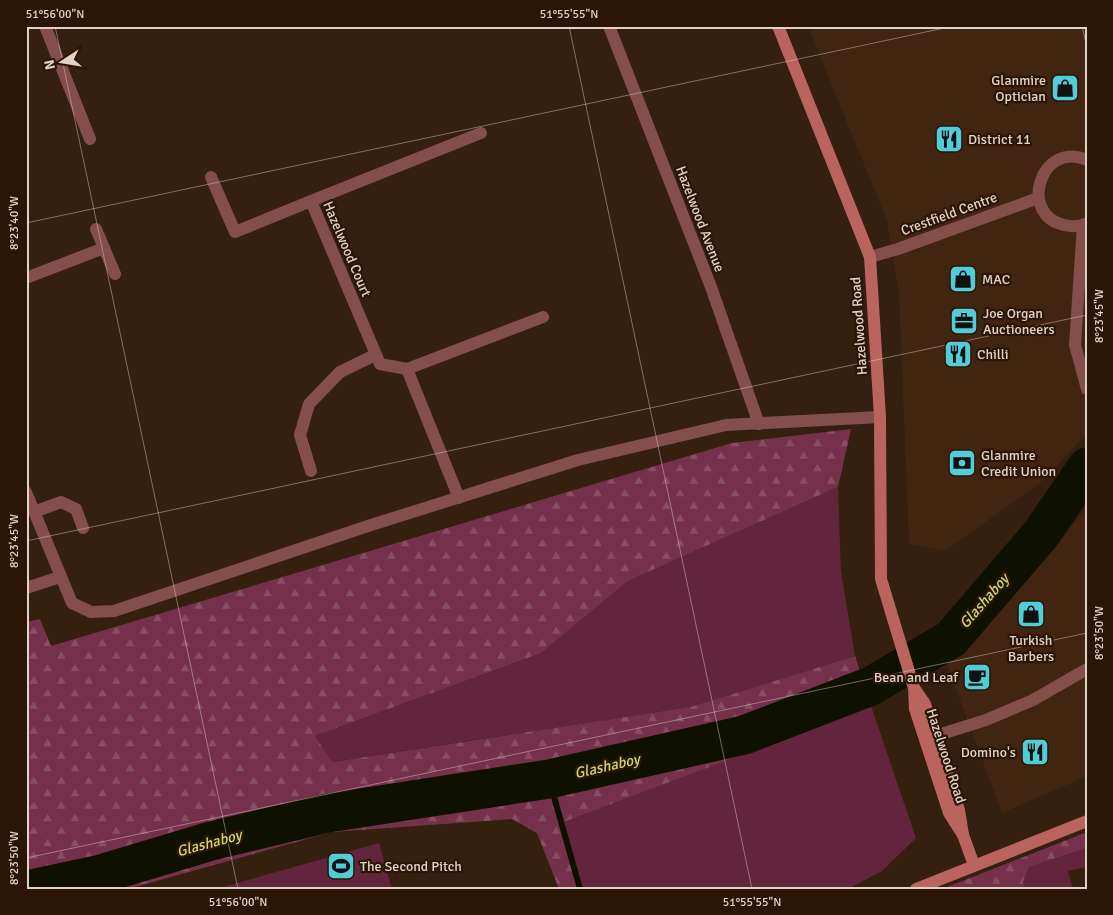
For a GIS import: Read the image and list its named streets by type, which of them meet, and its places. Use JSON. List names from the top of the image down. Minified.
{"streets":{"street":["Crestfield Centre","Hazelwood Avenue","Hazelwood Court","Hazelwood Road"]},"crossings":[["Crestfield Centre","Hazelwood Road"]],"water":["Glashaboy"],"places":{"shop":["Glanmire Optician","MAC","Turkish Barbers"],"restaurant":["District 11","Chilli","Domino's"],"office":["Joe Organ Auctioneers"],"bank":["Glanmire Credit Union"],"cafe":["Bean and Leaf"],"sports":["The Second Pitch"]},"north":"left","coordinates":["51°56'00\"N","51°55'55\"N","8°23'40\"W","8°23'45\"W","8°23'50\"W"]}
